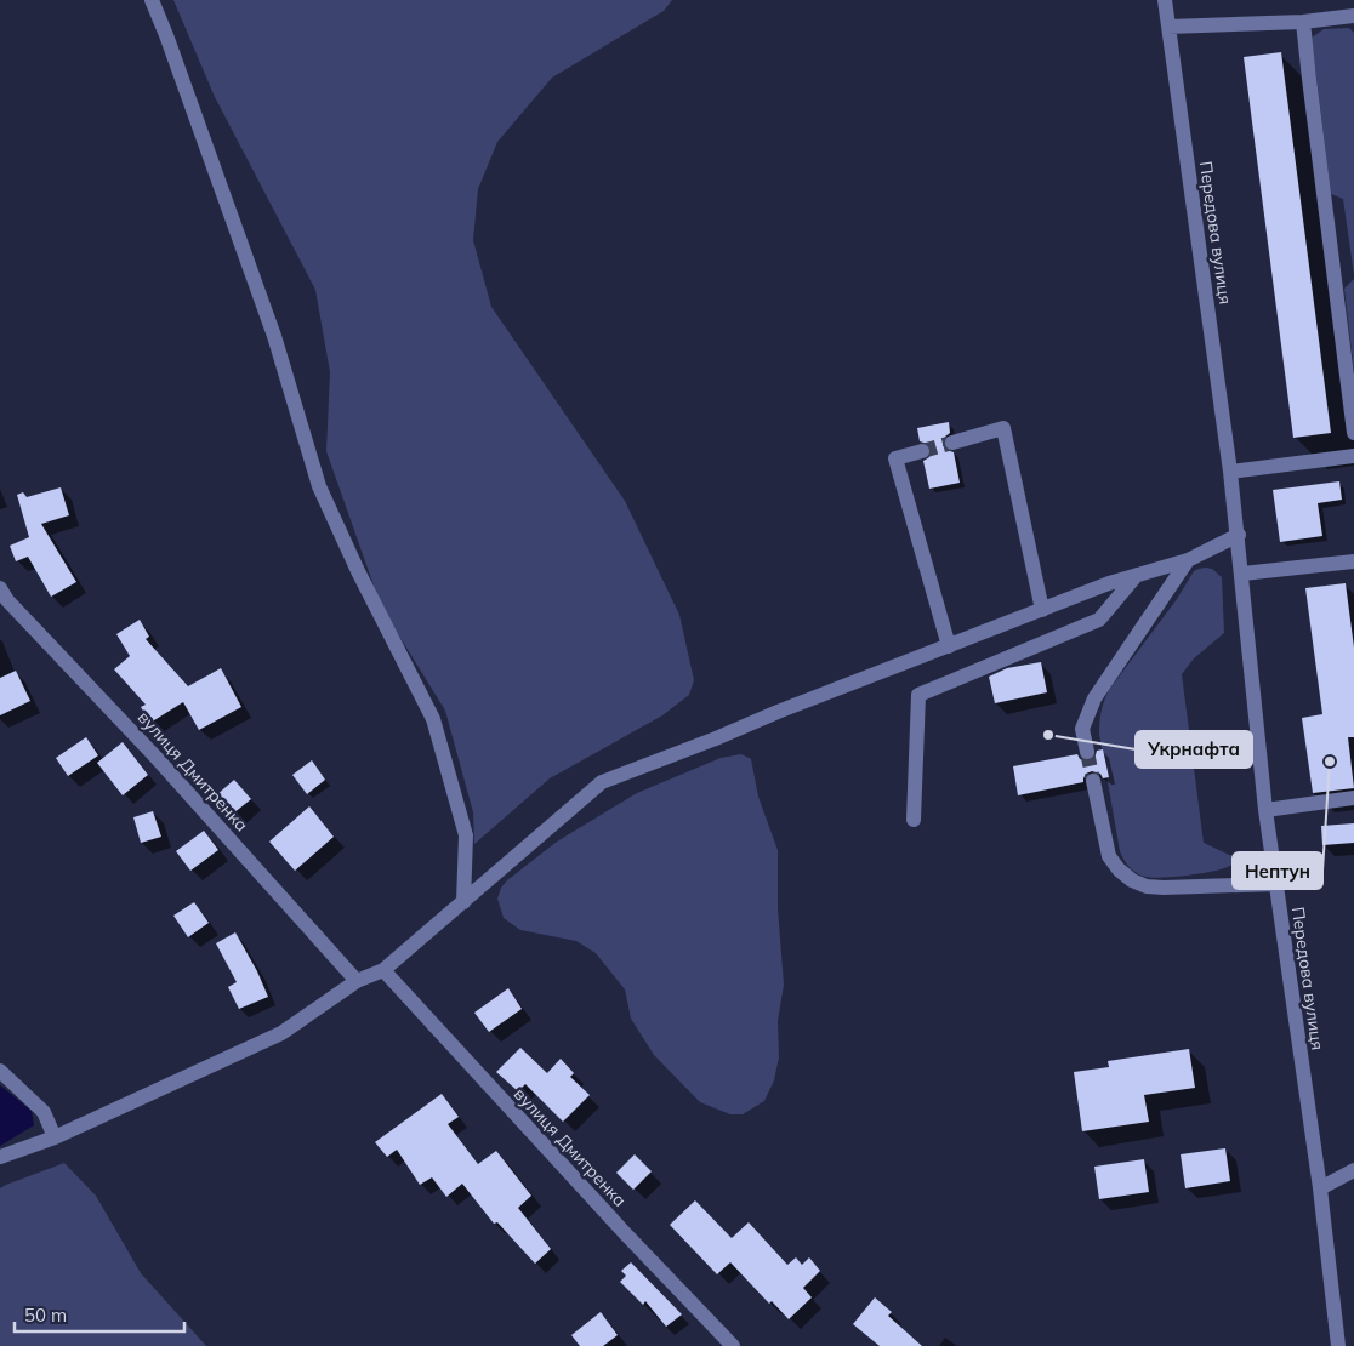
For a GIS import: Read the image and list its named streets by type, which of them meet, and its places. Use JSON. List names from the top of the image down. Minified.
{"streets":{"street":["Передова вулиця","вулиця Дмитренка"]},"places":["Укрнафта","Нептун"],"scale_bar":"50 m"}
